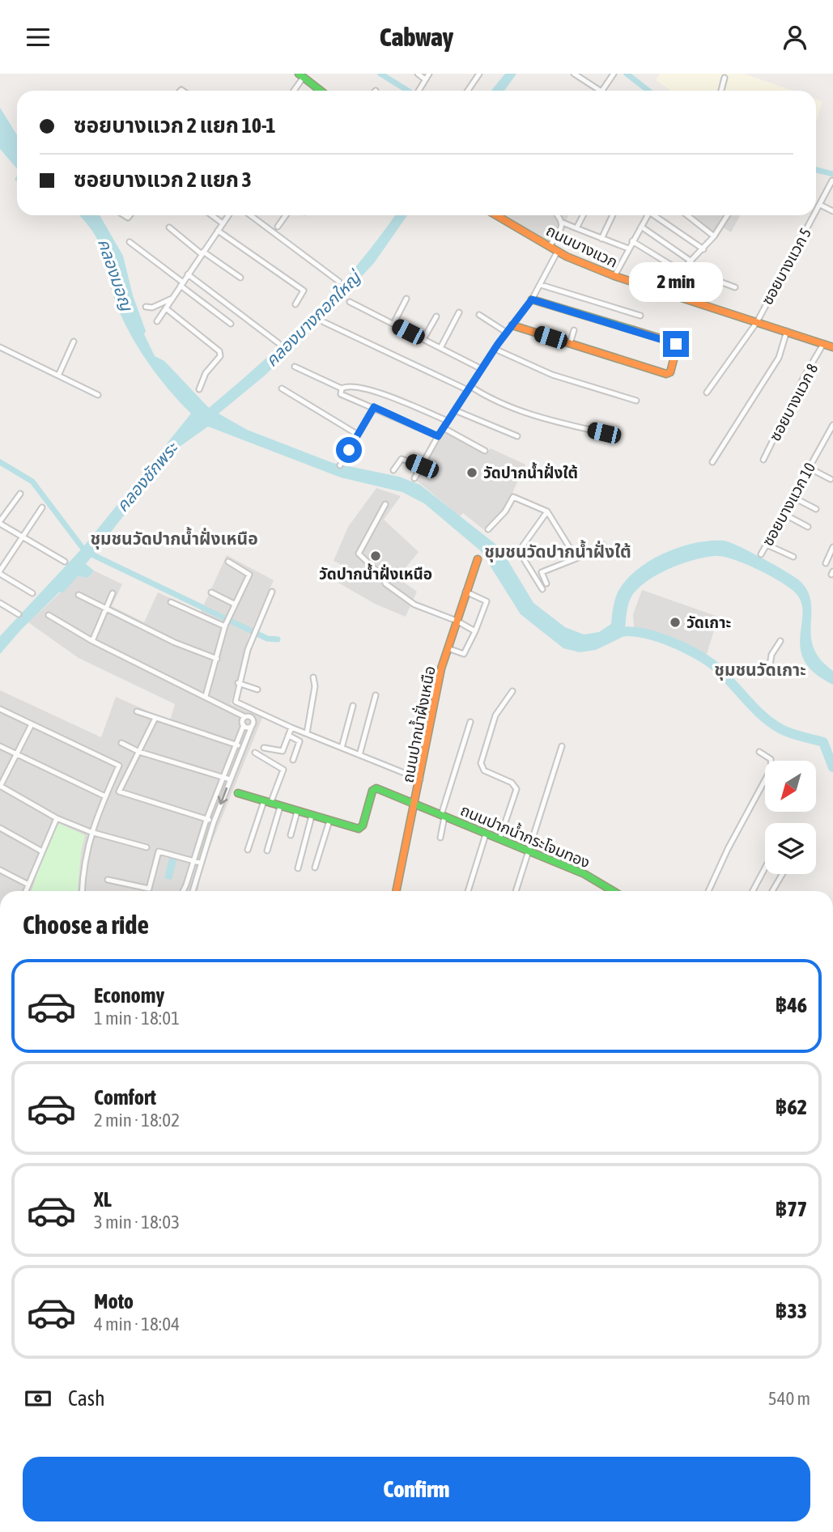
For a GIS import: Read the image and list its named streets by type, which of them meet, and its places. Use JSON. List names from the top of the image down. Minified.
{"streets":{"street":["ถนนบางแวก","ซอยบางแวก 5","ซอยบางแวก 8","ซอยบางแวก 10","ถนนปากน้ำฝั่งเหนือ","ถนนปากน้ำกระโจมทอง"]},"crossings":[["ถนนบางแวก","ซอยบางแวก 5"],["ถนนบางแวก","ซอยบางแวก 8"],["ถนนปากน้ำฝั่งเหนือ","ถนนปากน้ำกระโจมทอง"]],"districts":["ชุมชนวัดปากน้ำฝั่งเหนือ","ชุมชนวัดปากน้ำฝั่งใต้","ชุมชนวัดเกาะ"],"water":["คลองมอญ","คลองบางกอกใหญ่","คลองชักพระ"],"places":["วัดปากน้ำฝั่งใต้","วัดปากน้ำฝั่งเหนือ","วัดเกาะ"],"north":"bottom left","page":{"header":"Cabway","banner":["ซอยบางแวก 2 แยก 10-1","ซอยบางแวก 2 แยก 3"],"bubble":"2 min","heading":"Choose a ride","list":[{"name":"Economy","note":"1 min · 18:01","value":"฿46"},{"name":"Comfort","note":"2 min · 18:02","value":"฿62"},{"name":"XL","note":"3 min · 18:03","value":"฿77"},{"name":"Moto","note":"4 min · 18:04","value":"฿33"}],"pay":["Cash","540 m"],"buttons":"Confirm"}}
